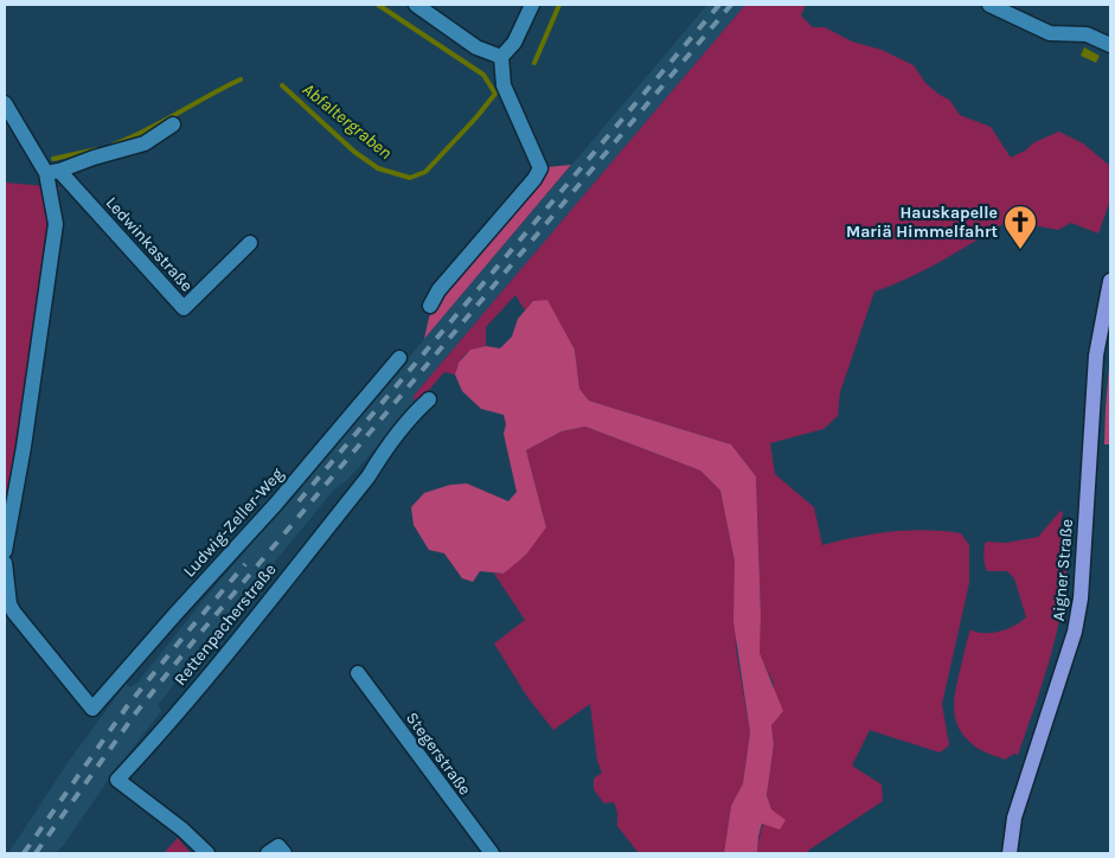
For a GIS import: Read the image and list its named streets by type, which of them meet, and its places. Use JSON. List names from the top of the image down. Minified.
{"streets":{"main road":["Aigner Straße"],"street":["Ledwinkastraße","Ludwig-Zeller-Weg","Rettenpacherstraße","Stegerstraße"]},"water":["Abfaltergraben"],"places":{"church":["Hauskapelle Mariä Himmelfahrt"]}}
